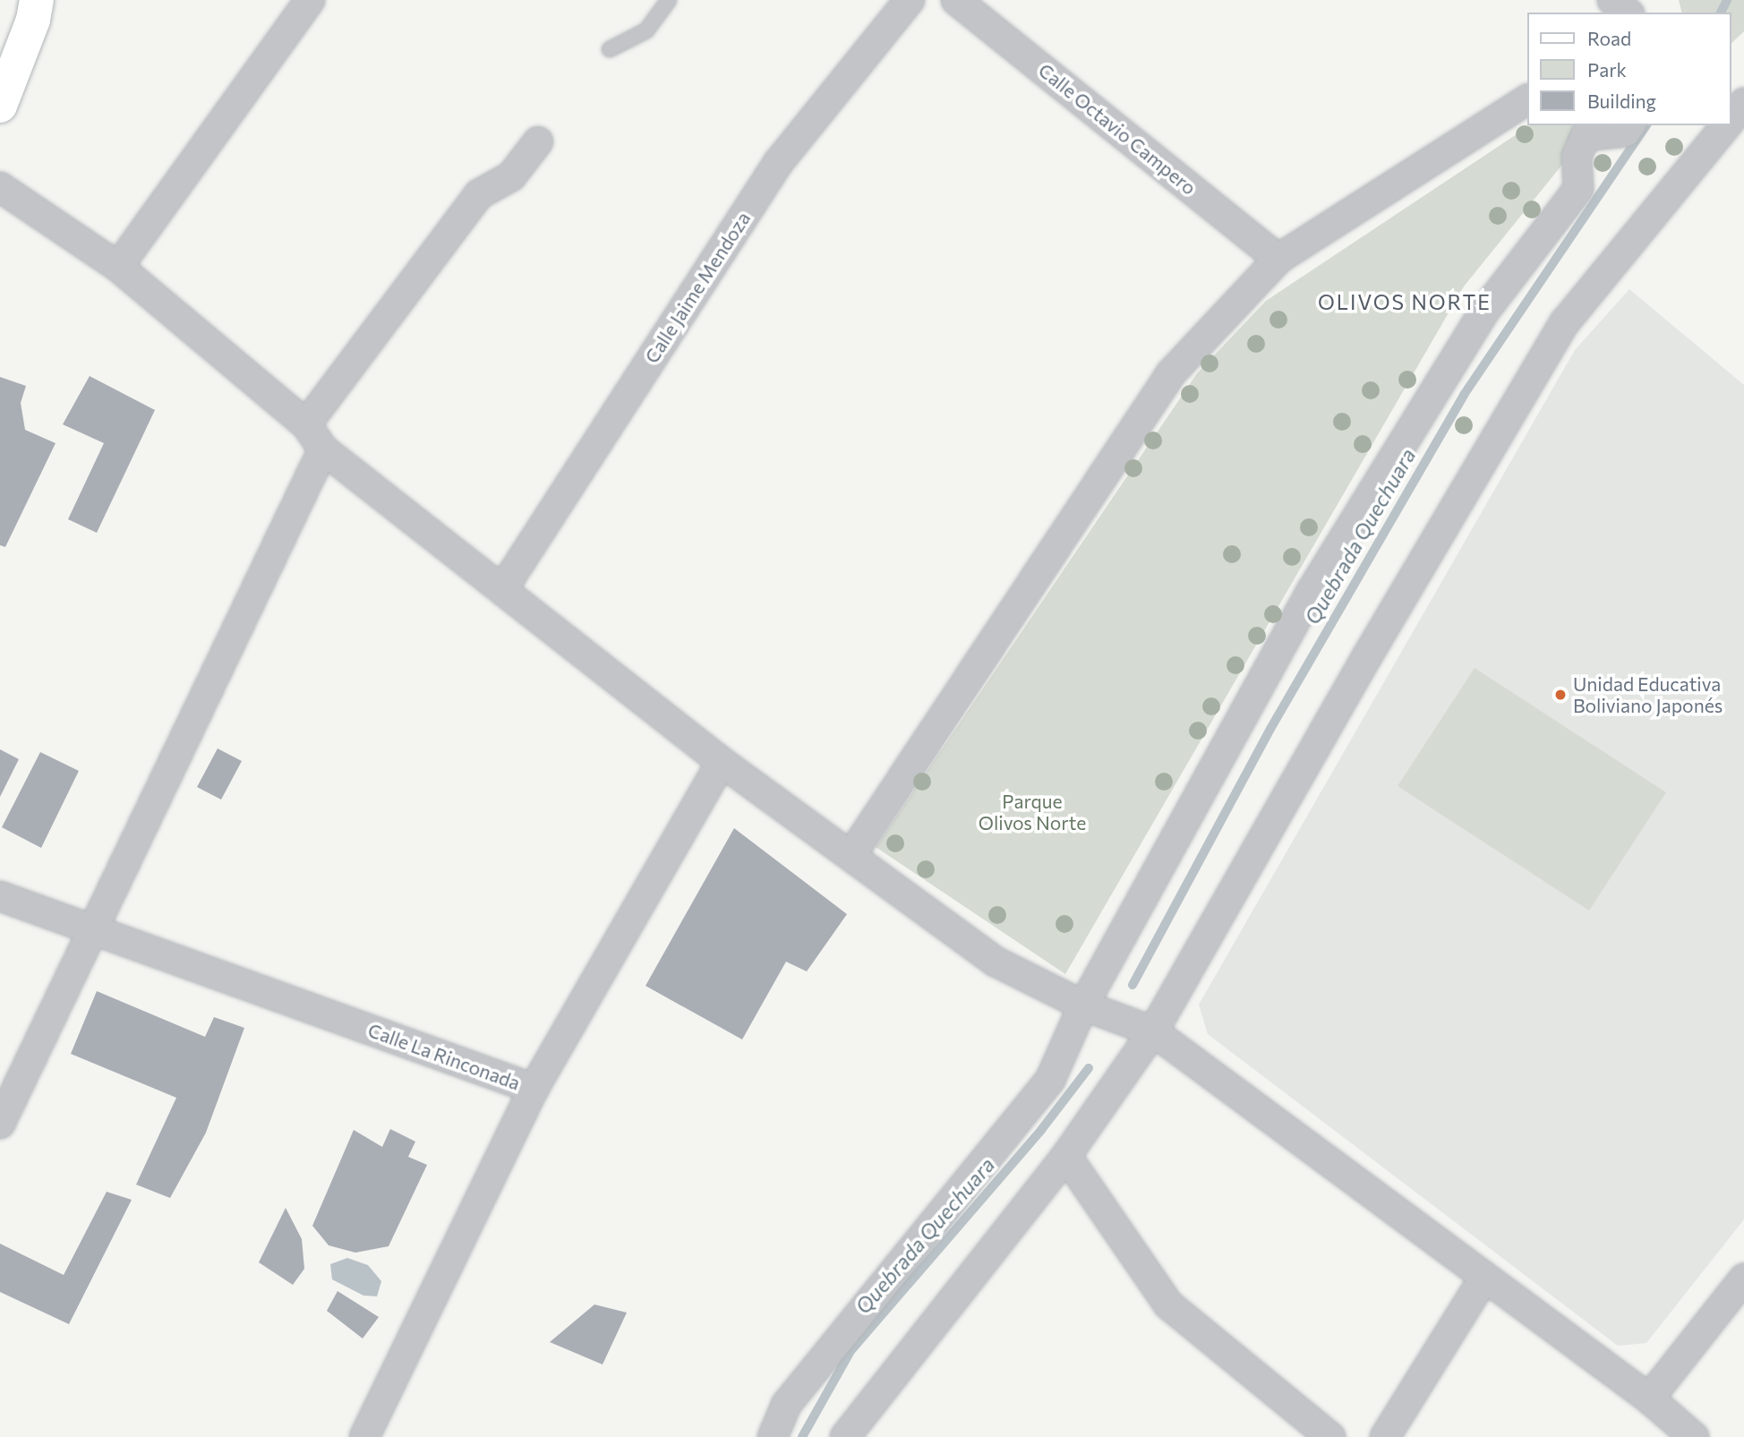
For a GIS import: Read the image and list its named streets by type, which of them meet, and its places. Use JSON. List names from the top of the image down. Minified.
{"streets":{"street":["Calle Octavio Campero","Calle Jaime Mendoza","Calle La Rinconada"]},"districts":["OLIVOS NORTE"],"water":["Quebrada Quechuara"],"parks":["Parque Olivos Norte"],"places":["Unidad Educativa Boliviano Japonés"],"legend":["Road","Park","Building"]}
